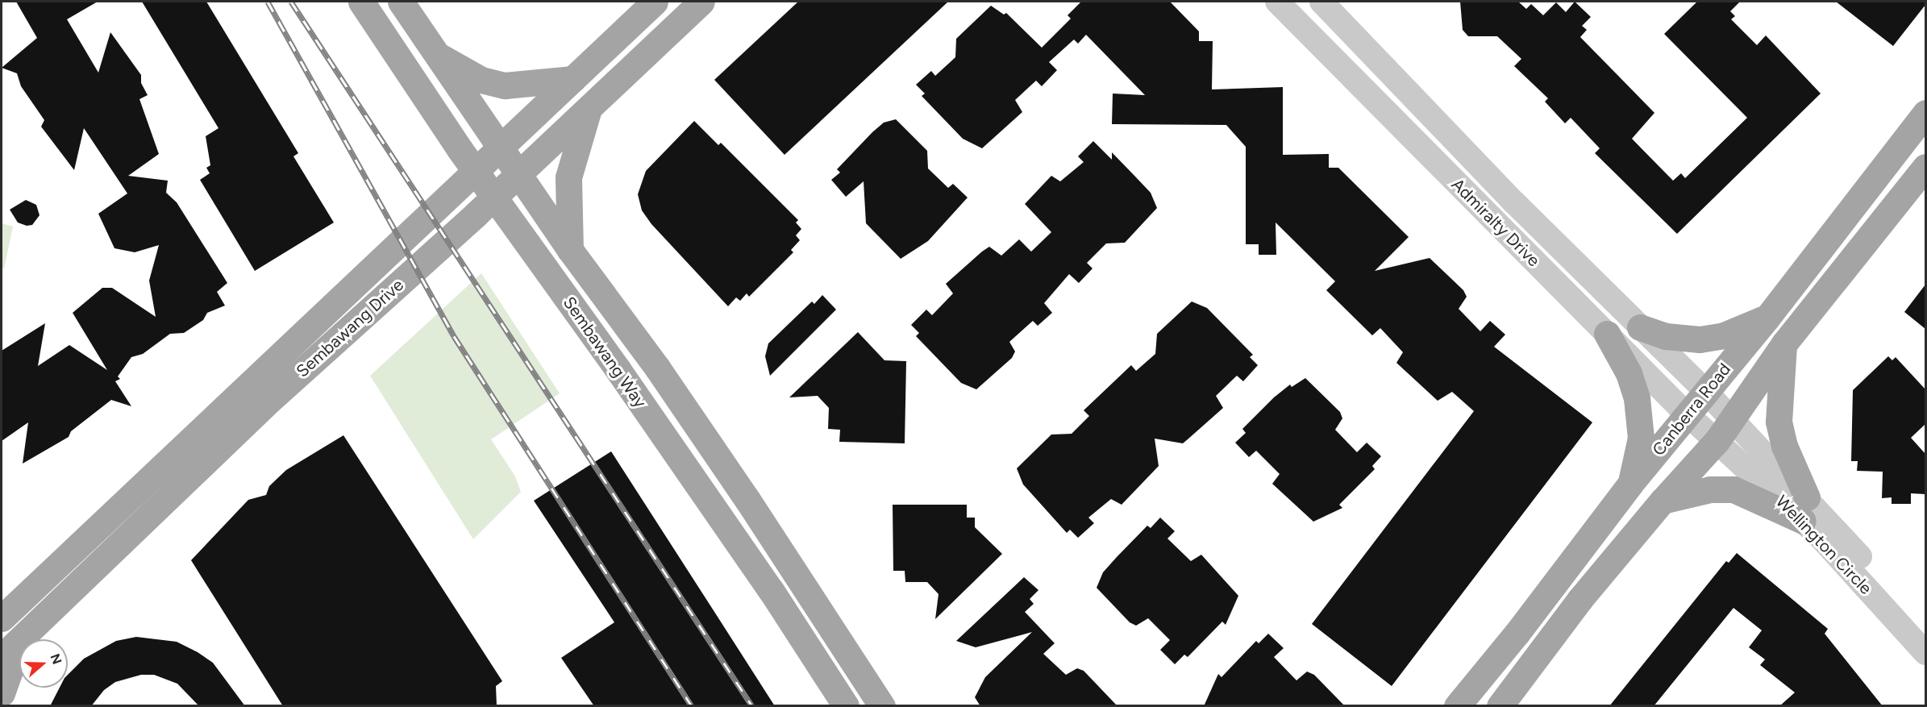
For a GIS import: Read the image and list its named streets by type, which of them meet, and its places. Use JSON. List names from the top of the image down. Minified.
{"streets":{"main road":["Sembawang Drive","Sembawang Way","Canberra Road"],"street":["Admiralty Drive","Wellington Circle"]},"crossings":[["Admiralty Drive","Canberra Road"],["Admiralty Drive","Wellington Circle"],["Sembawang Drive","Sembawang Way"],["Canberra Road","Wellington Circle"]],"north":"right"}
